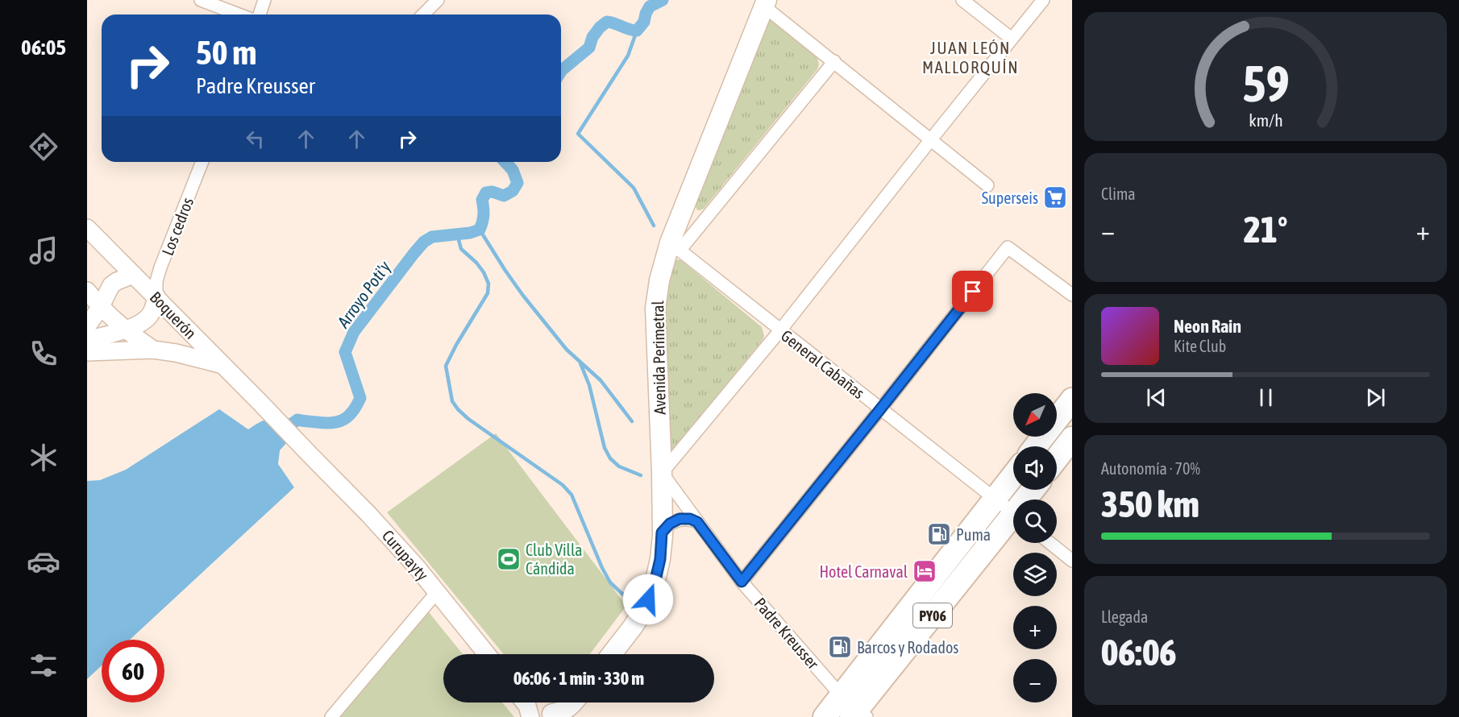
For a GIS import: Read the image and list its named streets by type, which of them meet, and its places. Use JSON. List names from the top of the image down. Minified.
{"streets":{"highway":["PY06"],"main road":["Avenida Perimetral"],"street":["Los cedros","Boquerón","General Cabañas","Curupayty","Padre Kreusser"]},"crossings":[["Los cedros","Boquerón"],["Boquerón","Curupayty"],["Avenida Perimetral","General Cabañas"],["Avenida Perimetral","Padre Kreusser"],["General Cabañas","PY06"],["PY06","Padre Kreusser"]],"districts":["JUAN LEÓN MALLORQUÍN"],"water":["Arroyo Poti'y"],"places":{"supermarket":["Superseis"],"fuel station":["Puma","Barcos y Rodados"],"sports":["Club Villa Cándida"],"hotel":["Hotel Carnaval"]},"north":"bottom left","page":{"tabs":"06:05","turn":["50 m","Padre Kreusser"],"tile":["Clima",["Autonomía · 70%","350 km"],["Llegada","06:06"]],"heat":["−","21°","+"],"song":["Neon Rain","Kite Club"],"map_buttons":["+","−"],"limit":"60","trip":"06:06 · 1 min · 330 m","gauge":["59","km/h"]}}
